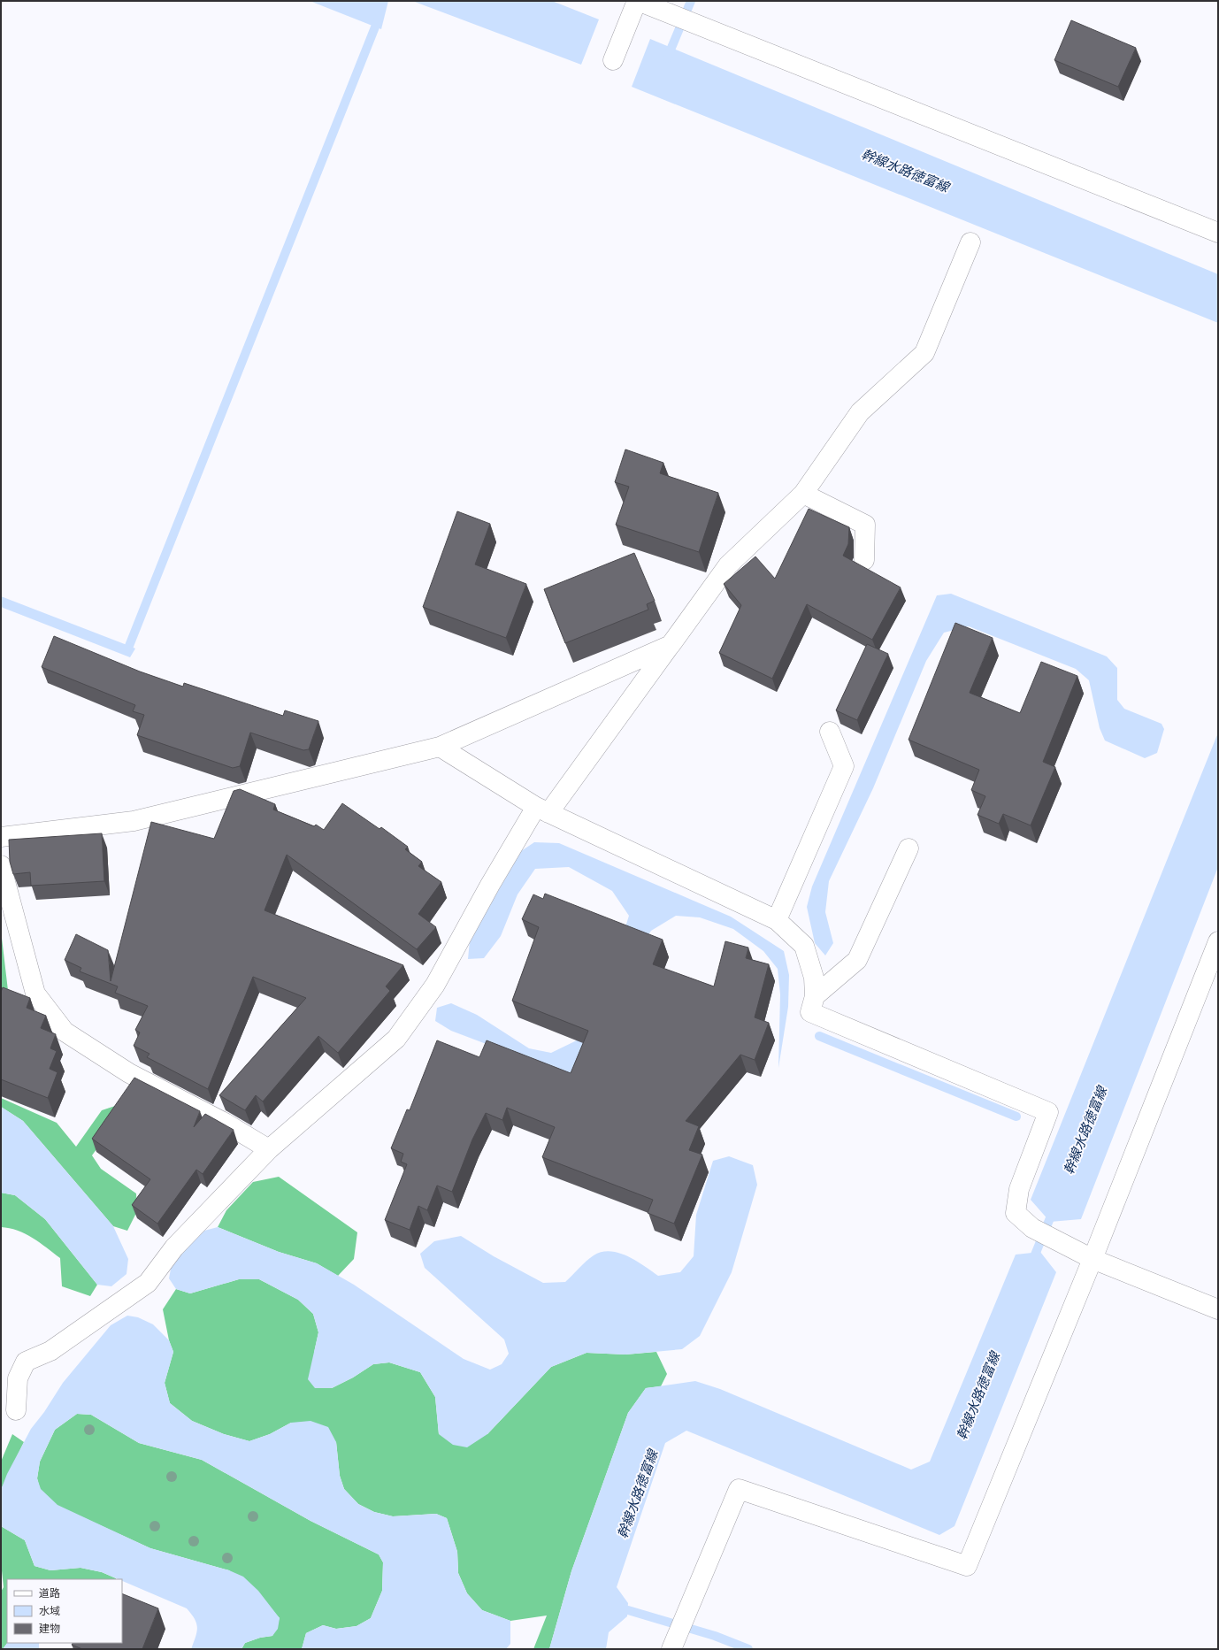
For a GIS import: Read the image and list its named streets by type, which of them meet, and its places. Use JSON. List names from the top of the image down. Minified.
{"water":["幹線水路徳富線"],"legend":["道路","水域","建物"]}
